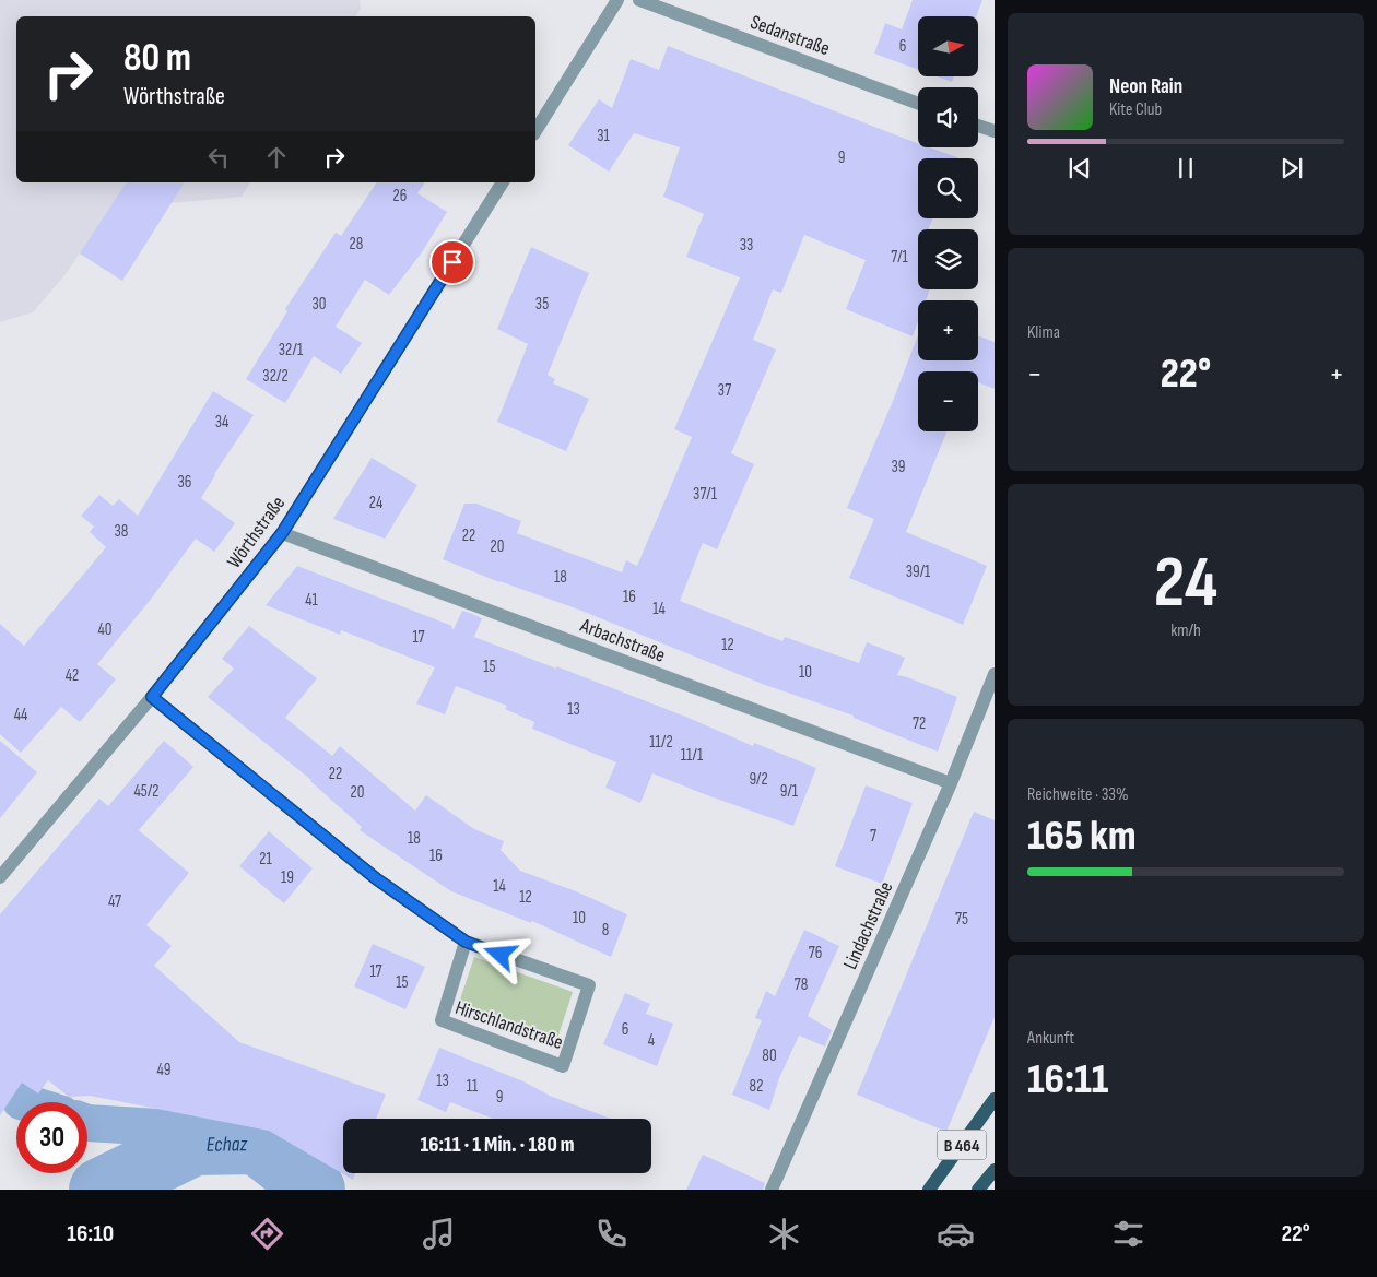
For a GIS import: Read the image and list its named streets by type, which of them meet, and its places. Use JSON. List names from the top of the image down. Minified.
{"streets":{"main road":["B 464"],"street":["Sedanstraße","Wörthstraße","Arbachstraße","Lindachstraße","Hirschlandstraße"]},"crossings":[["Wörthstraße","Arbachstraße"],["Wörthstraße","Hirschlandstraße"],["Arbachstraße","Lindachstraße"]],"water":["Echaz"],"house_numbers":["6","31","9","26","28","33","7/1","30","35","32/1","32/2","37","34","39","36","37/1","24","38","22","20","39/1","18","16","41","14","40","17","12","15","10","42","13","44","72","11/2","11/1","22","9/2","45/2","9/1","20","7","18","16","21","19","14","12","47","10","75","8","76","17","15","78","6","4","80","49","13","11","82","9"],"north":"right","page":{"map_buttons":["+","−"],"turn":["80 m","Wörthstraße"],"song":["Neon Rain","Kite Club"],"tile":["Klima",["24","km/h"],["Reichweite · 33%","165 km"],["Ankunft","16:11"]],"heat":["−","22°","+"],"limit":"30","trip":"16:11 · 1 Min. · 180 m","tabs":["16:10","22°"]}}
